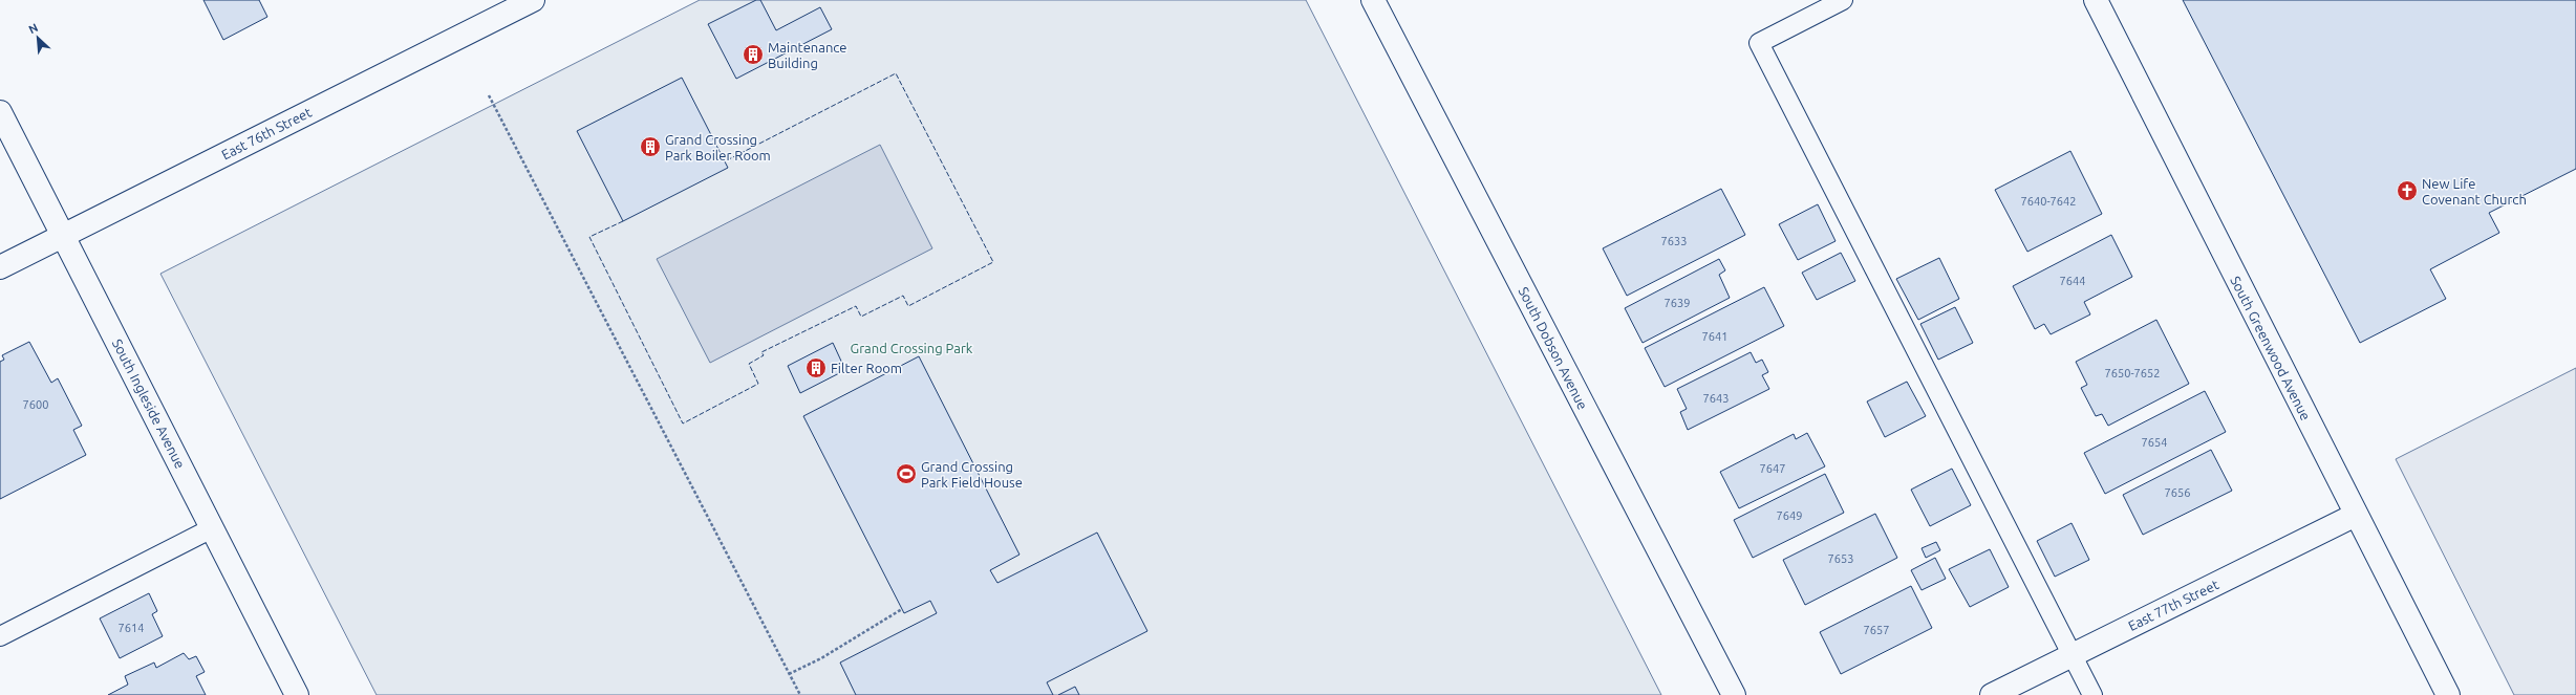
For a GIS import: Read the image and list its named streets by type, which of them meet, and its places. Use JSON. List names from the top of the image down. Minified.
{"streets":{"street":["East 76th Street","South Dobson Avenue","South Greenwood Avenue","South Ingleside Avenue","East 77th Street"]},"crossings":[["East 76th Street","South Ingleside Avenue"],["South Greenwood Avenue","East 77th Street"]],"parks":["Grand Crossing Park"],"places":{"building":["Maintenance Building","Grand Crossing Park Boiler Room","Filter Room"],"church":["New Life Covenant Church"],"sports":["Grand Crossing Park Field House"]},"house_numbers":["7640-7642","7633","7644","7639","7641","7650-7652","7643","7600","7654","7647","7656","7649","7653","7614","7657"],"north":"top left"}
